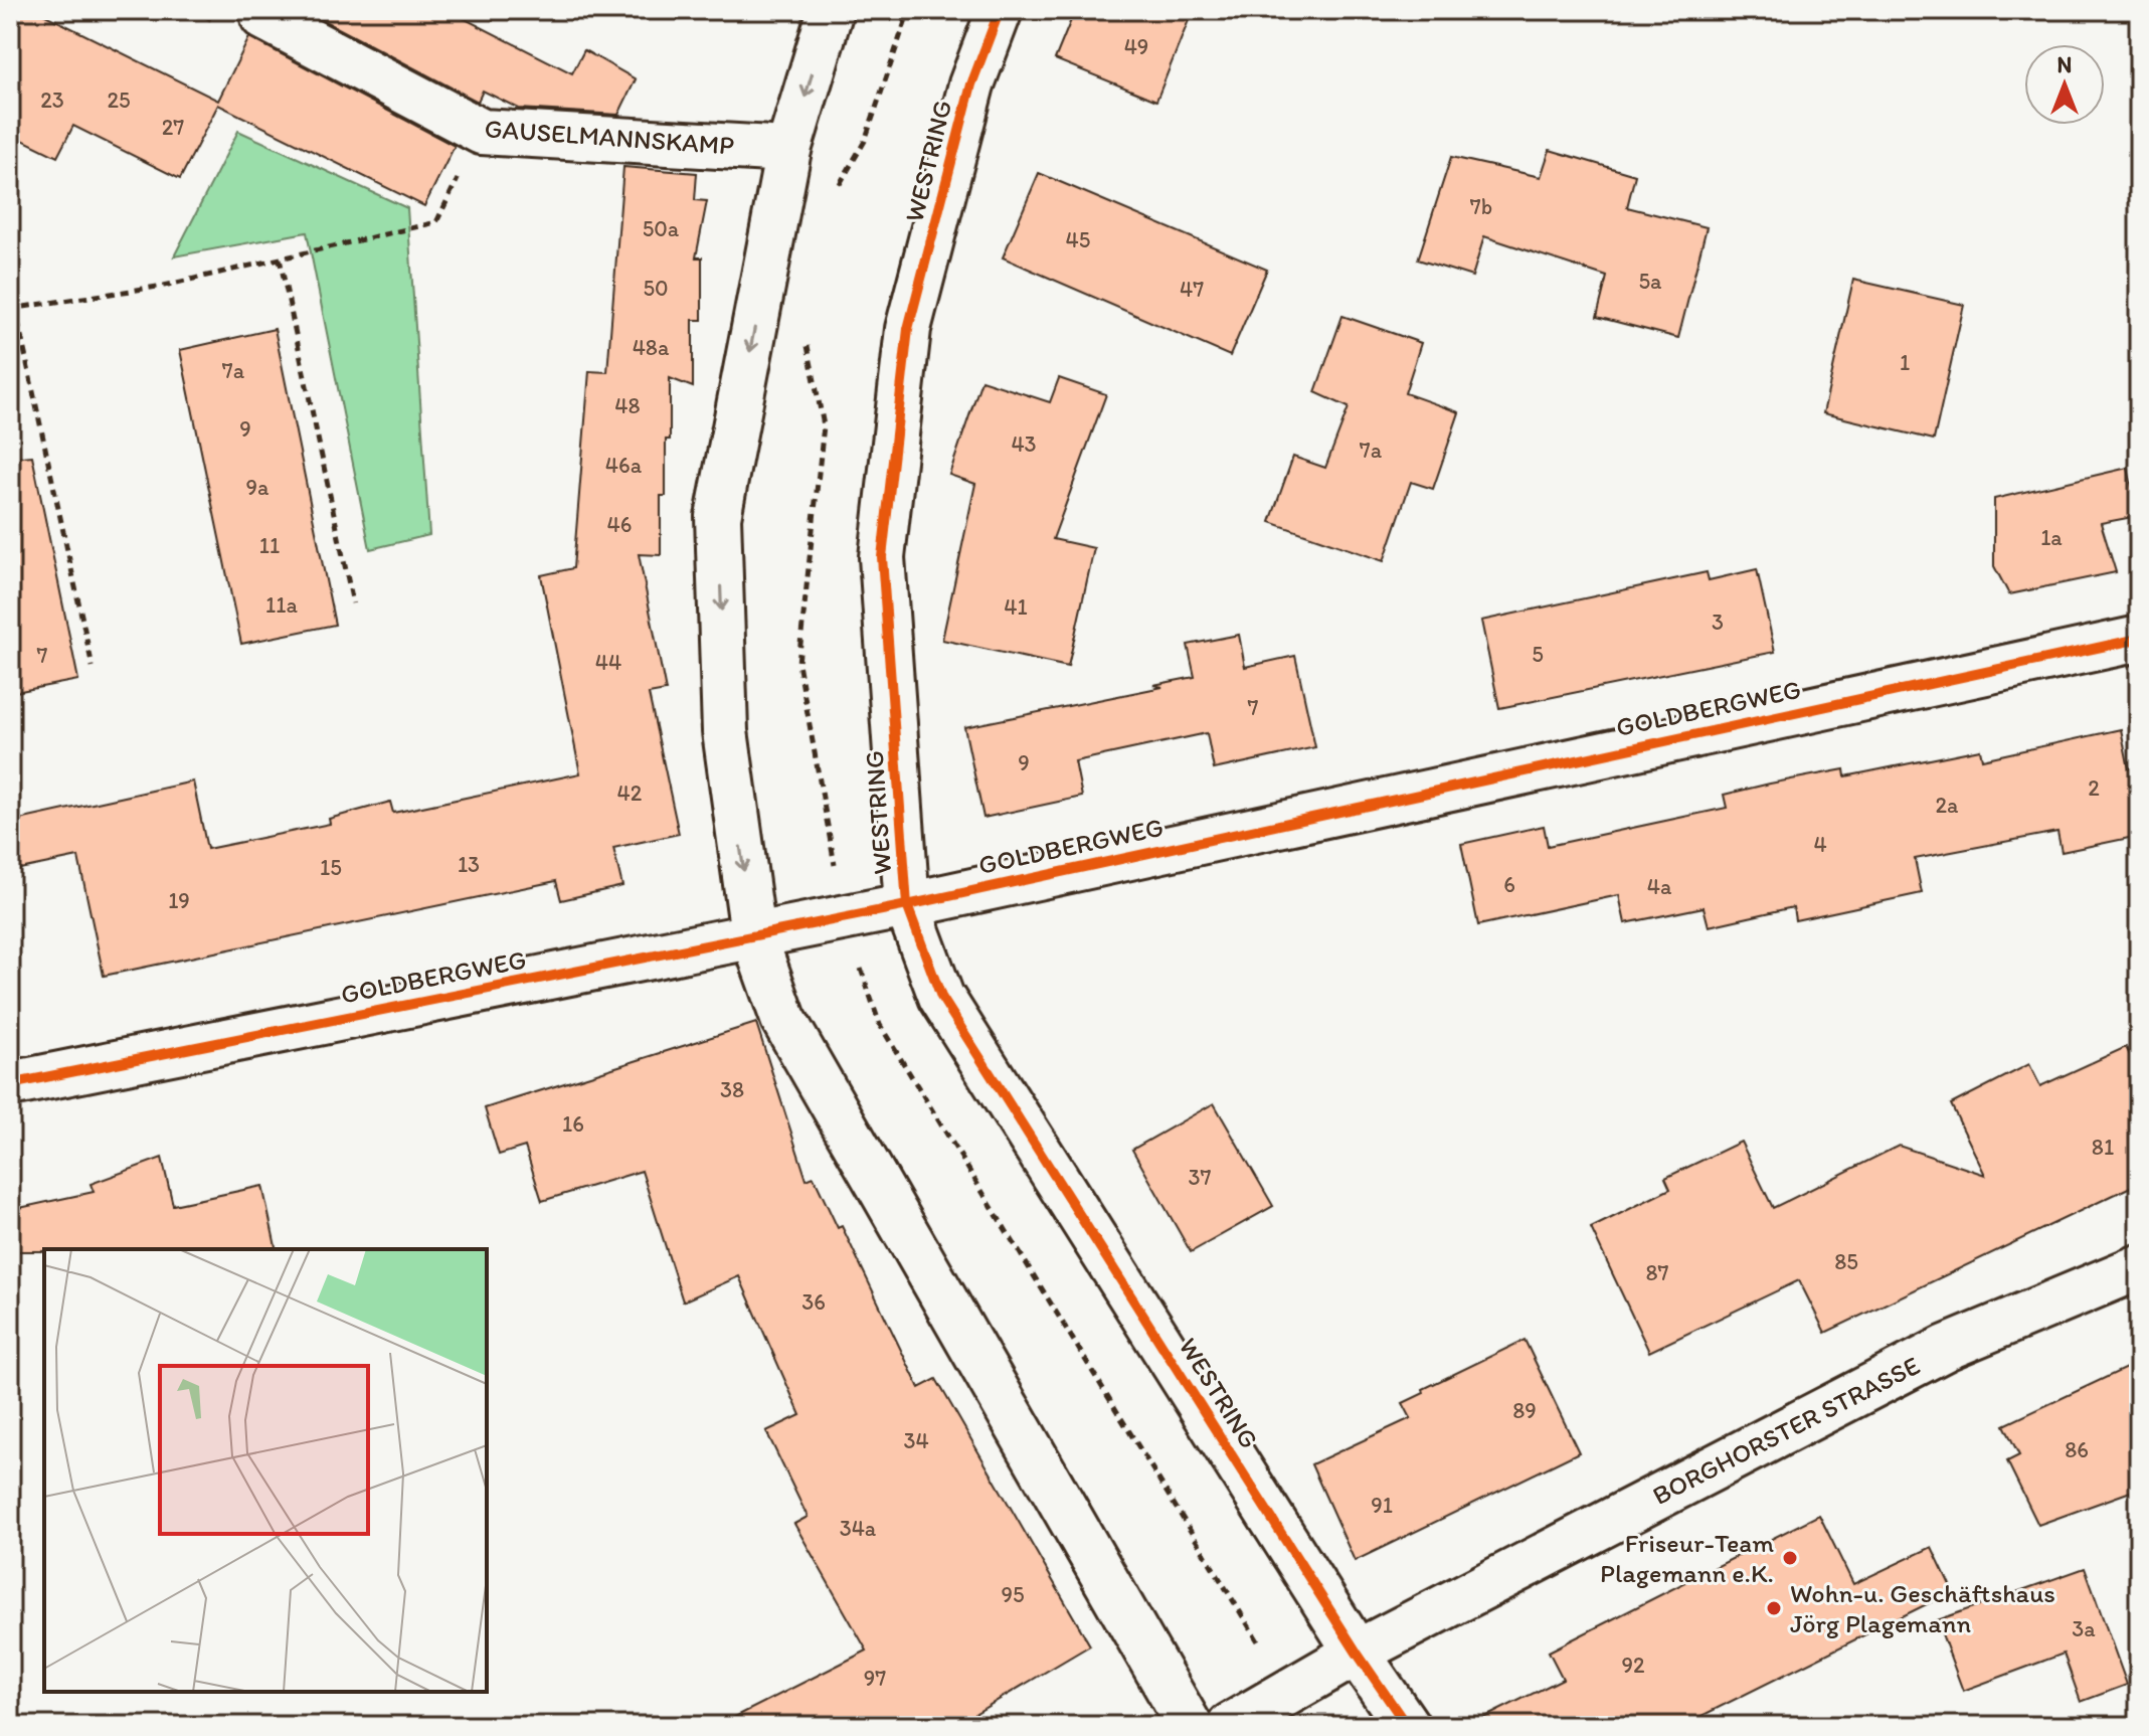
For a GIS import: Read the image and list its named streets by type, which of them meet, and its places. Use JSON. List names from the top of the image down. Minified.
{"streets":{"street":["GAUSELMANNSKAMP","WESTRING","GOLDBERGWEG","BORGHORSTER STRASSE"]},"crossings":[["WESTRING","GOLDBERGWEG"],["WESTRING","BORGHORSTER STRASSE"]],"places":["Friseur-Team Plagemann e.K.","Wohn-u. Geschäftshaus Jörg Plagemann"],"house_numbers":["49","23","25","27","7b","50a","45","5a","50","47","48a","1","7a","48","9","43","7a","46a","9a","46","1a","11","11a","41","3","5","7","44","7","9","2","42","2a","4","13","15","6","4a","19","38","16","81","37","85","87","36","89","34","86","91","34a","95","3a","92","97"],"north":"top"}
